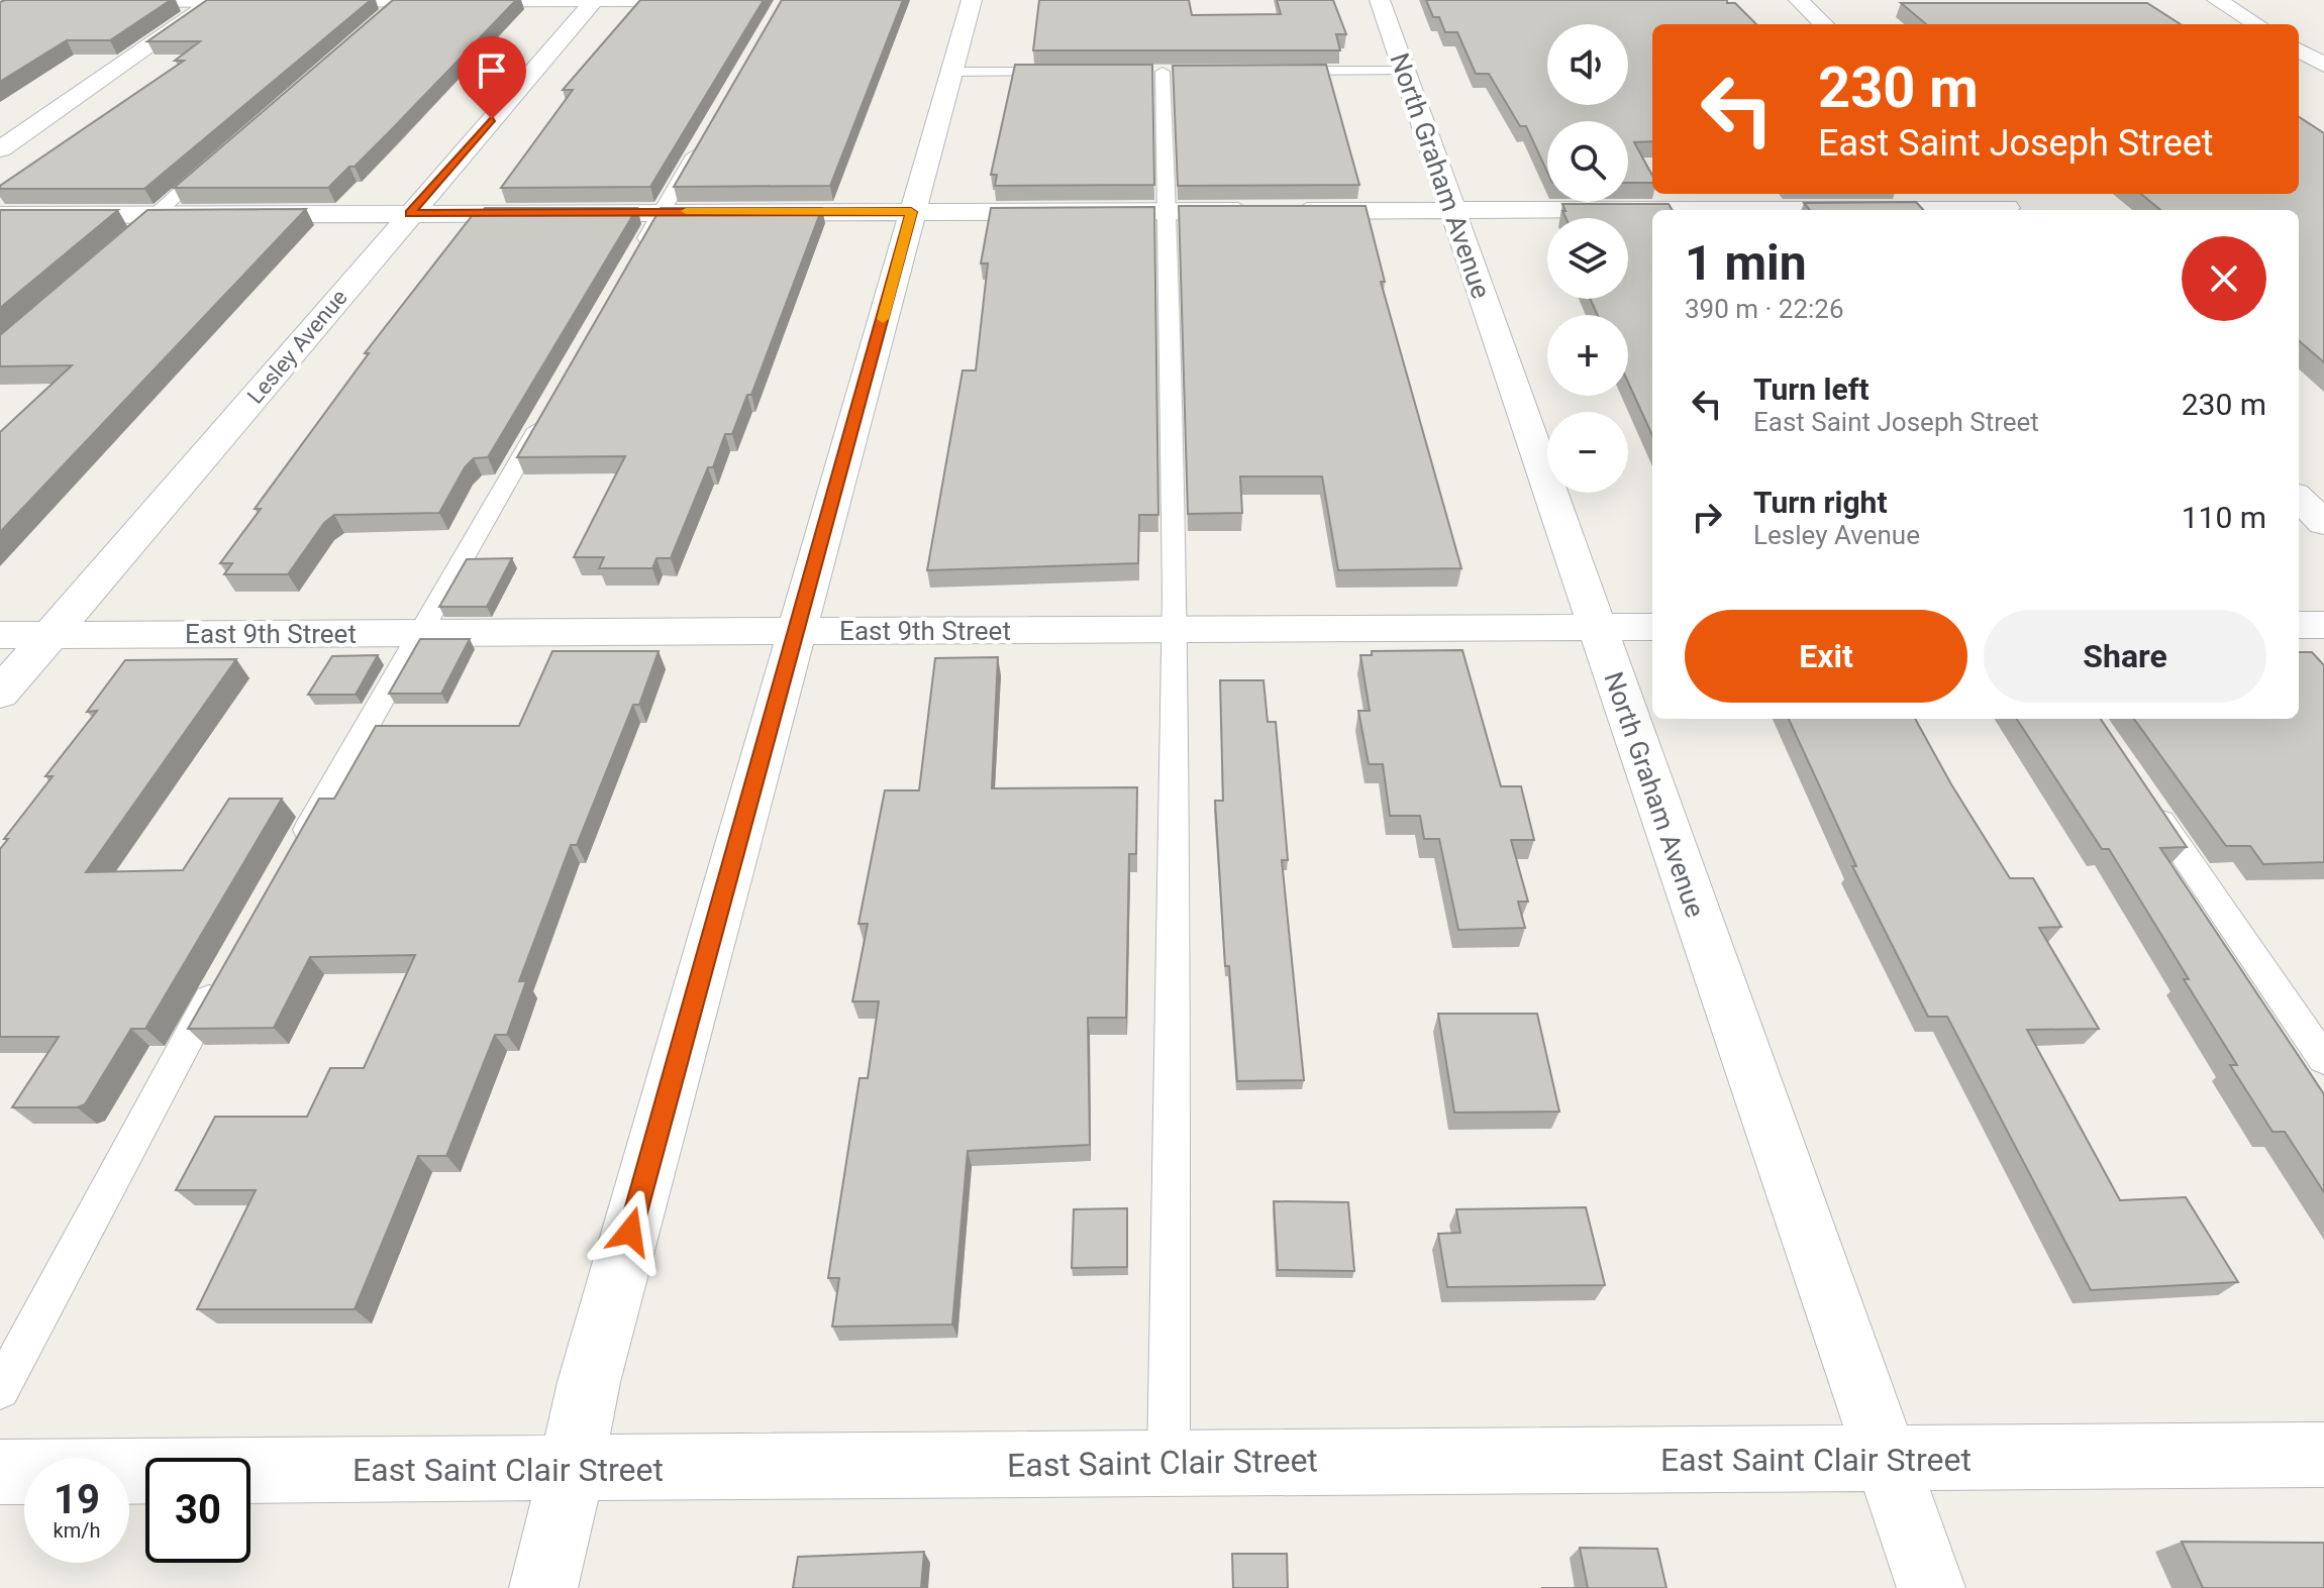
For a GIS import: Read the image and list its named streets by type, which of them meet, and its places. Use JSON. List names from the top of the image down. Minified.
{"streets":{"street":["North Graham Avenue","Lesley Avenue","East 9th Street","East Saint Clair Street"]},"crossings":[["North Graham Avenue","East 9th Street"],["North Graham Avenue","East Saint Clair Street"],["Lesley Avenue","East 9th Street"]],"page":{"map_buttons":["+","−"],"turn":["230 m","East Saint Joseph Street"],"heading":["1 min","390 m · 22:26"],"list":[{"name":"Turn left","note":"East Saint Joseph Street","value":"230 m"},{"name":"Turn right","note":"Lesley Avenue","value":"110 m"}],"buttons":["Exit","Share"],"speed":"19 km/h","limit":"30"}}
